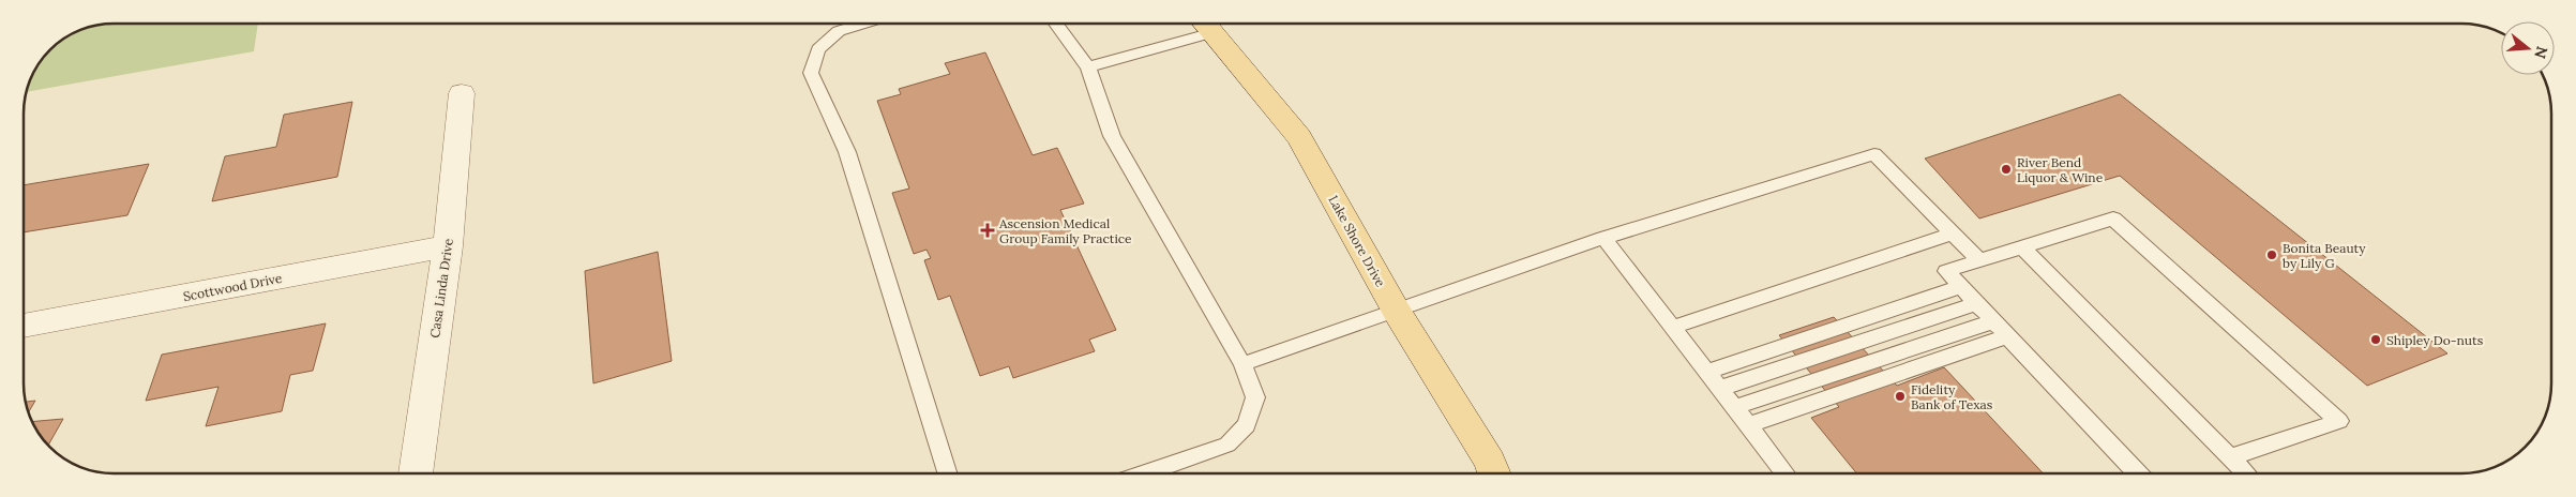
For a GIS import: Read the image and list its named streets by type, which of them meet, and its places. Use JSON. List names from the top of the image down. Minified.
{"streets":{"main road":["Lake Shore Drive"],"street":["Scottwood Drive","Casa Linda Drive"]},"crossings":[["Scottwood Drive","Casa Linda Drive"]],"places":{"other":["River Bend Liquor & Wine","Bonita Beauty by Lily G","Shipley Do-nuts","Fidelity Bank of Texas"],"health":["Ascension Medical Group Family Practice"]},"north":"right"}
